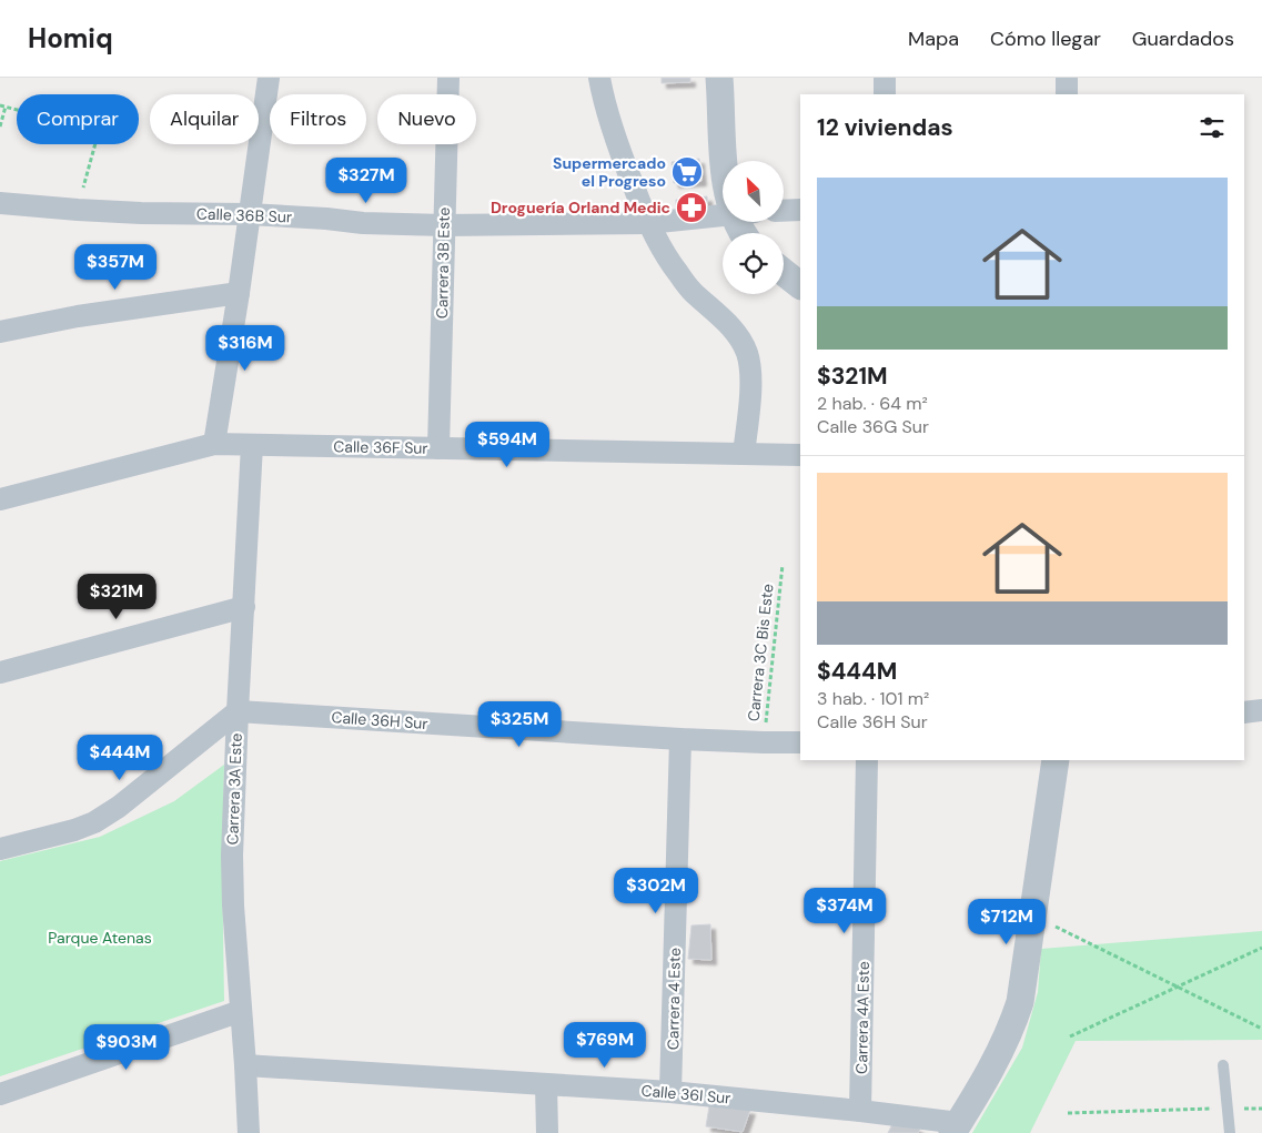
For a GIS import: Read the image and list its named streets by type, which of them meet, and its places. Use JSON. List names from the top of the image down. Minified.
{"streets":{"street":["Calle 36B Sur","Carrera 3B Este","Calle 36F Sur","Calle 36H Sur","Carrera 3A Este","Carrera 4 Este","Carrera 4A Este","Calle 36I Sur"],"path":["Carrera 3C Bis Este"]},"crossings":[["Calle 36B Sur","Carrera 3B Este"],["Carrera 3B Este","Calle 36F Sur"],["Calle 36F Sur","Carrera 3A Este"],["Carrera 3C Bis Este","Calle 36H Sur"],["Calle 36H Sur","Carrera 3A Este"],["Calle 36H Sur","Carrera 4 Este"],["Carrera 3A Este","Calle 36I Sur"],["Carrera 4 Este","Calle 36I Sur"],["Carrera 4A Este","Calle 36I Sur"]],"parks":["Parque Atenas"],"places":{"supermarket":["Supermercado el Progreso"],"pharmacy":["Droguería Orland Medic"]},"north":"top left","page":{"header":"Homiq","nav":["Mapa","Cómo llegar","Guardados"],"chip":["Comprar","Alquilar","Filtros","Nuevo"],"heading":"12 viviendas","price":["$327M","$357M","$316M","$594M","$321M","$325M","$444M","$302M","$374M","$712M","$769M","$903M"],"list":[{"name":"$321M","note":"2 hab. · 64 m² · Calle 36G Sur"},{"name":"$444M","note":"3 hab. · 101 m² · Calle 36H Sur"}]}}
